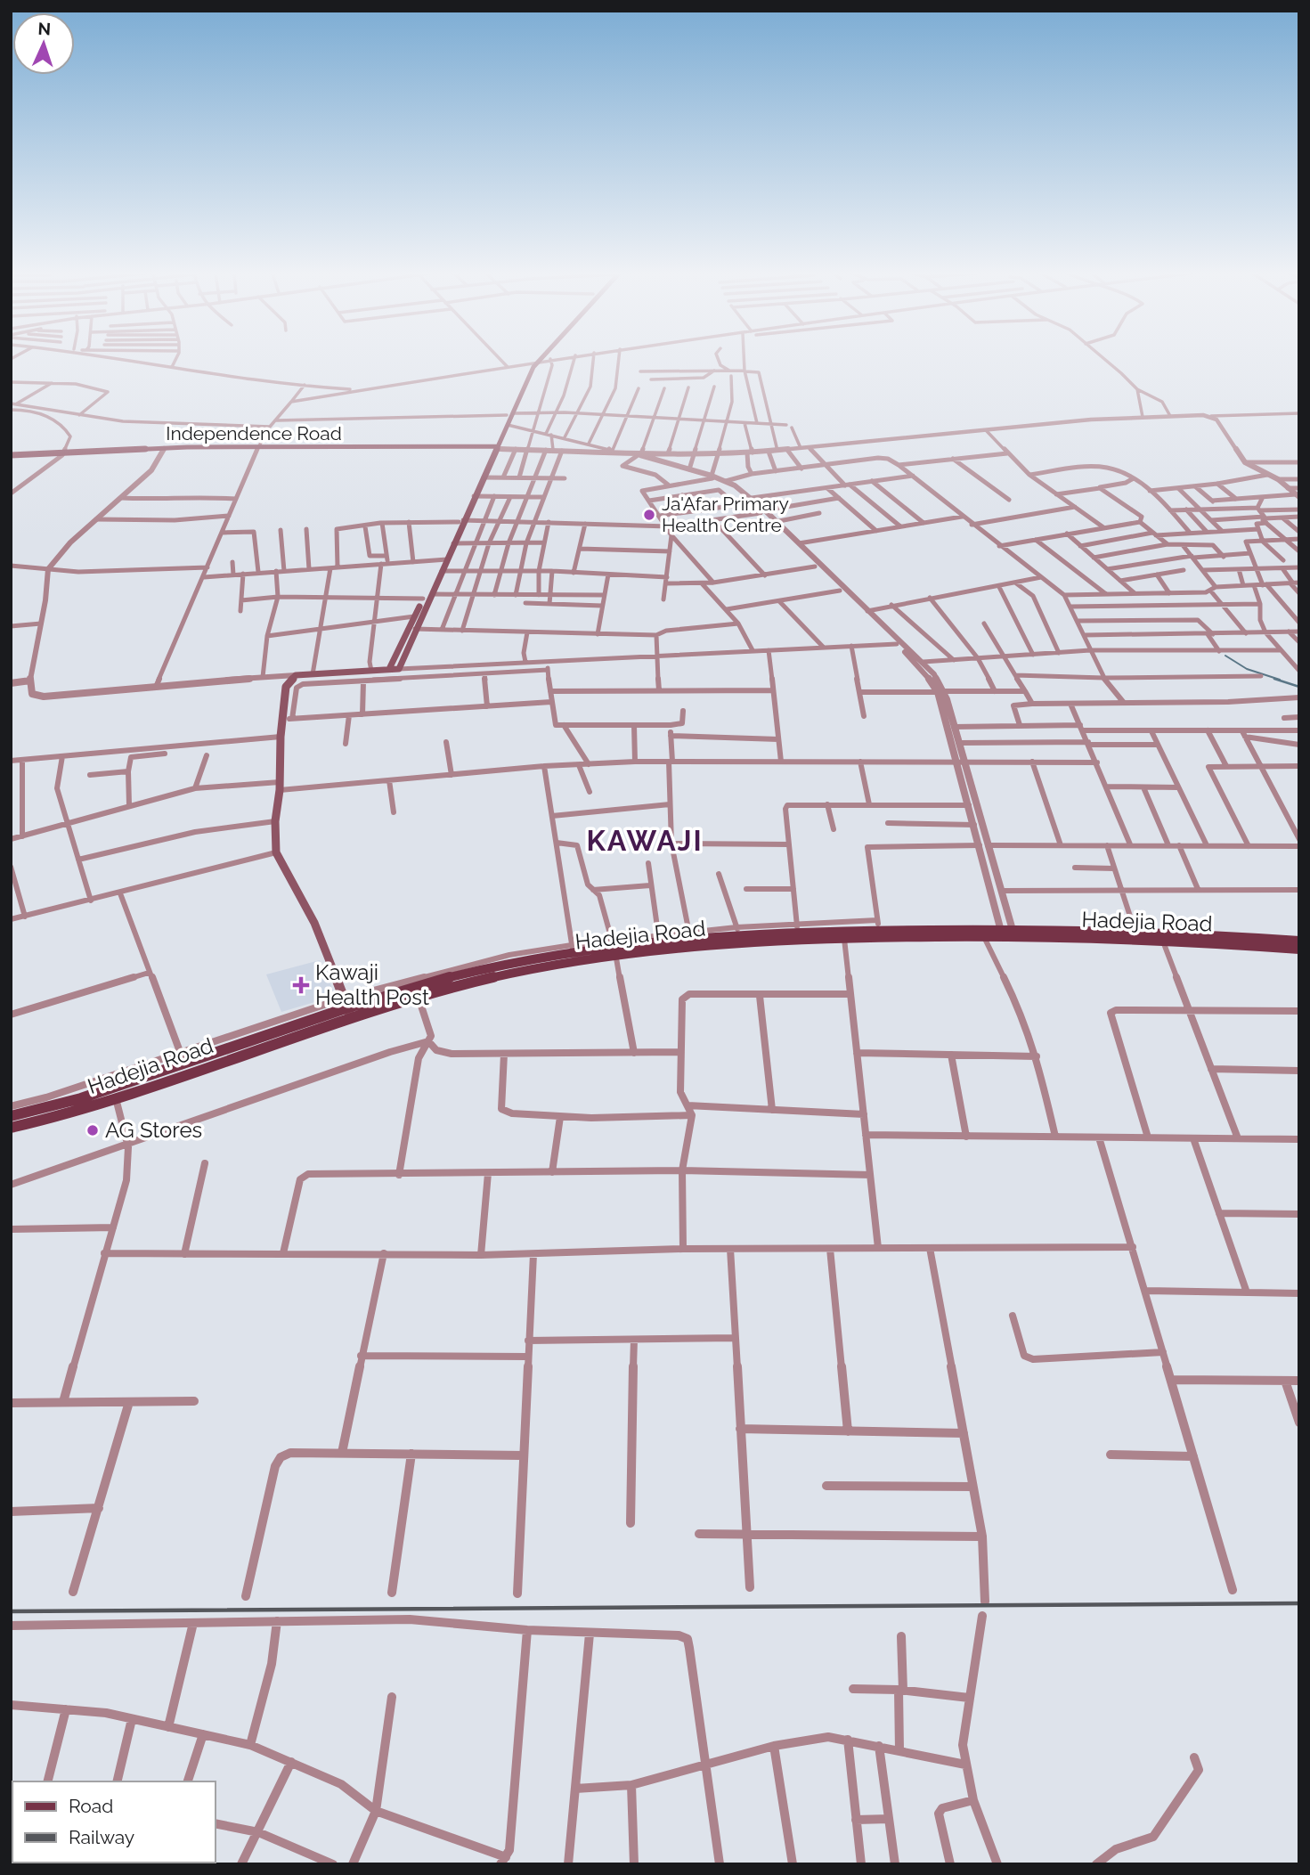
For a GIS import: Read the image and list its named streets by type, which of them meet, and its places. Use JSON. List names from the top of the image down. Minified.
{"streets":{"main road":["Independence Road","Hadejia Road"]},"districts":["KAWAJI"],"places":{"other":["Ja'Afar Primary Health Centre","AG Stores"],"health":["Kawaji Health Post"]},"legend":["Road","Railway"],"north":"top"}
